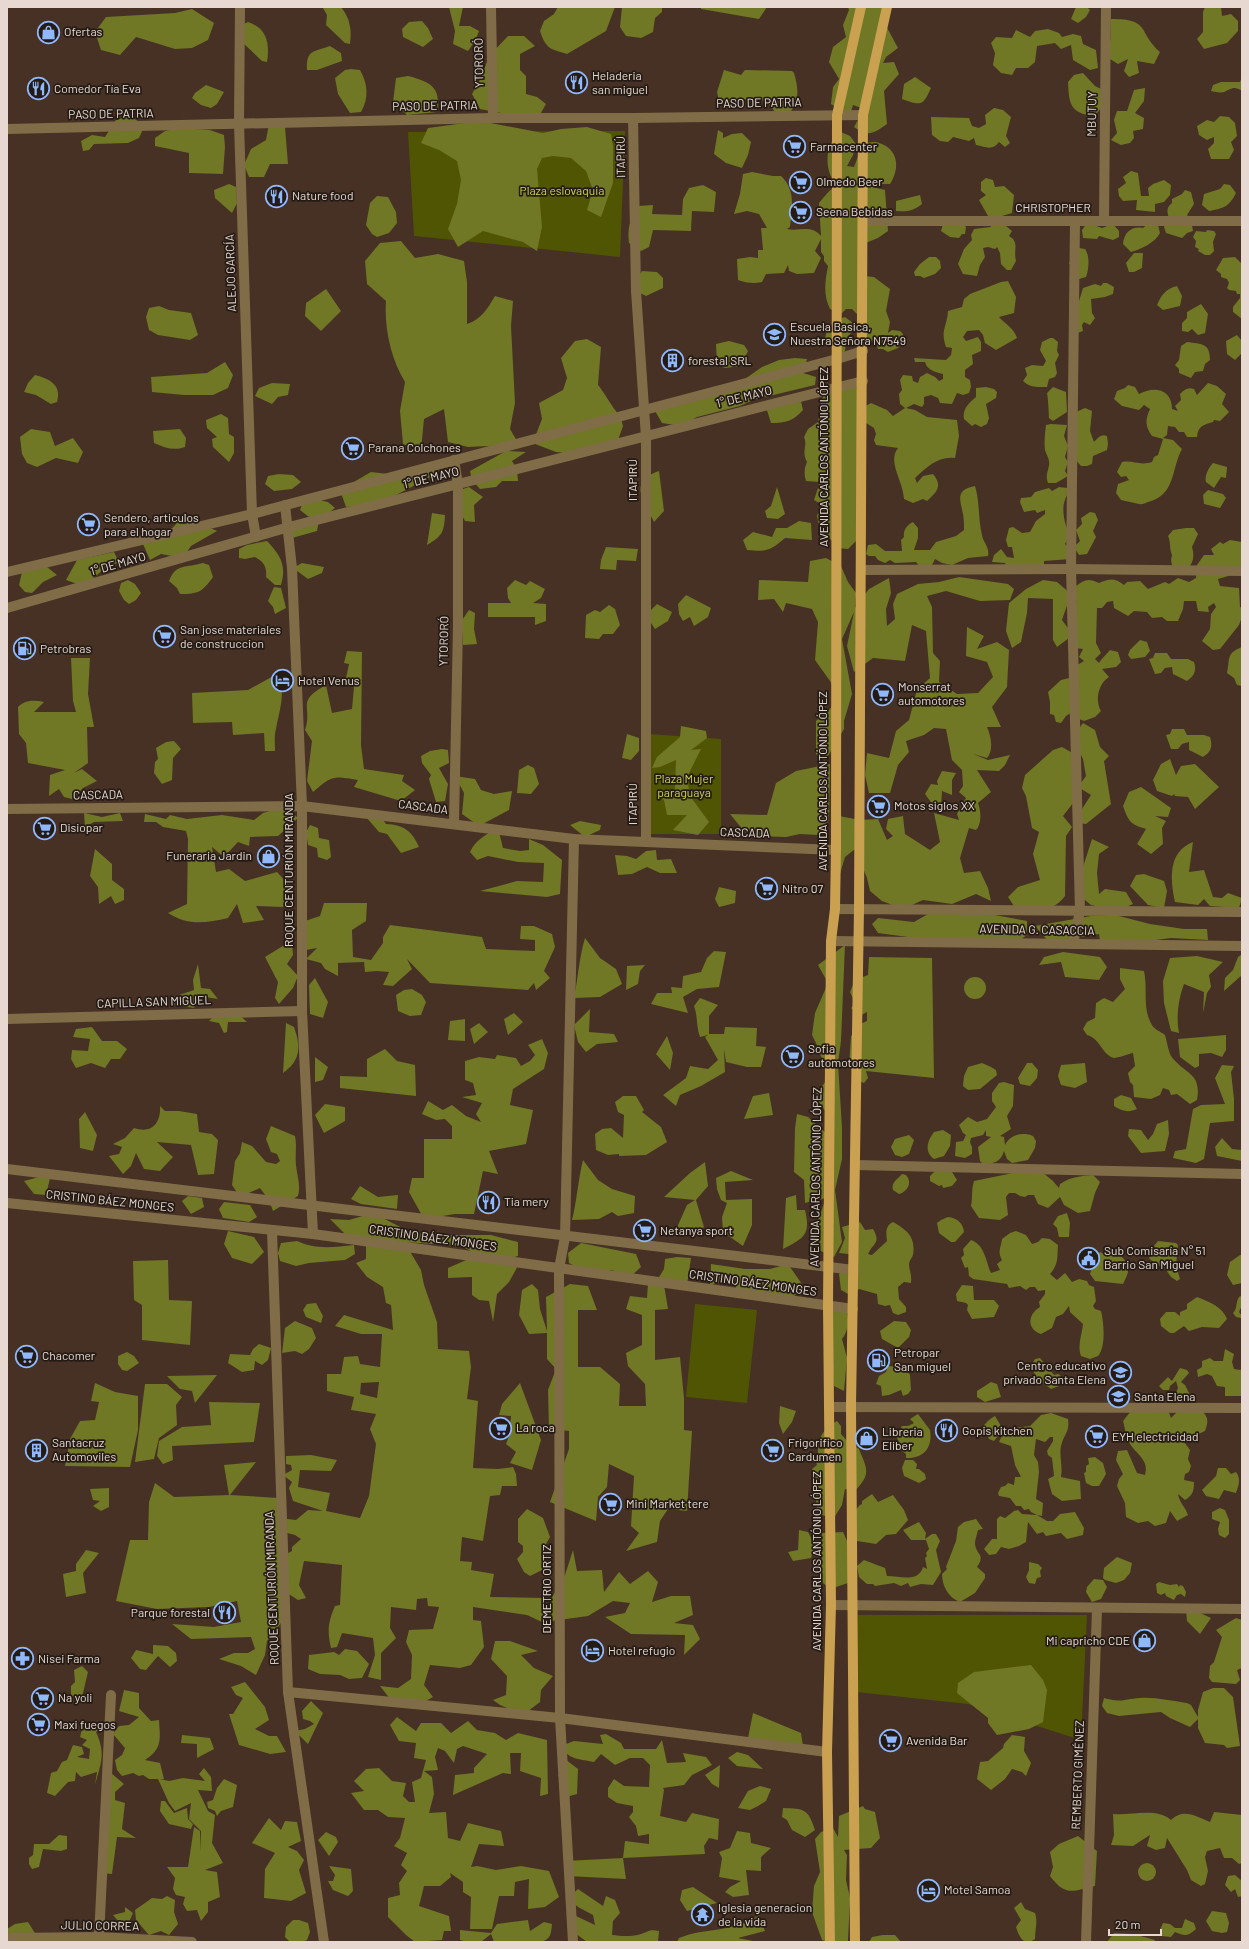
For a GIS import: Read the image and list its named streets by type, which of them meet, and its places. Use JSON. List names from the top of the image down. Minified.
{"streets":{"main road":["AVENIDA CARLOS ANTÓNIO LÓPEZ"],"street":["YTORORÓ","PASO DE PATRIA","MBUTUY","ITAPIRÚ","CHRISTOPHER","ALEJO GARCÍA","1° DE MAYO","CASCADA","ROQUE CENTURIÓN MIRANDA","AVENIDA G. CASACCIA","CAPILLA SAN MIGUEL","CRISTINO BÁEZ MONGES","DEMETRIO ORTIZ","REMBERTO GIMÉNEZ","JULIO CORREA"]},"crossings":[["YTORORÓ","PASO DE PATRIA"],["YTORORÓ","1° DE MAYO"],["YTORORÓ","CASCADA"],["PASO DE PATRIA","ITAPIRÚ"],["PASO DE PATRIA","ALEJO GARCÍA"],["PASO DE PATRIA","AVENIDA CARLOS ANTÓNIO LÓPEZ"],["MBUTUY","CHRISTOPHER"],["ITAPIRÚ","1° DE MAYO"],["ITAPIRÚ","CASCADA"],["ALEJO GARCÍA","1° DE MAYO"],["1° DE MAYO","AVENIDA CARLOS ANTÓNIO LÓPEZ"],["1° DE MAYO","ROQUE CENTURIÓN MIRANDA"],["AVENIDA CARLOS ANTÓNIO LÓPEZ","CASCADA"],["AVENIDA CARLOS ANTÓNIO LÓPEZ","AVENIDA G. CASACCIA"],["AVENIDA CARLOS ANTÓNIO LÓPEZ","CRISTINO BÁEZ MONGES"],["CASCADA","ROQUE CENTURIÓN MIRANDA"],["CASCADA","DEMETRIO ORTIZ"],["ROQUE CENTURIÓN MIRANDA","CAPILLA SAN MIGUEL"],["ROQUE CENTURIÓN MIRANDA","CRISTINO BÁEZ MONGES"],["CRISTINO BÁEZ MONGES","DEMETRIO ORTIZ"]],"parks":["Plaza eslovaquia","Plaza Mujer paraguaya"],"places":{"shop":["Ofertas","Funeraria Jardin","Libreria Eliber","Mi capricho CDE"],"restaurant":["Heladeria san miguel","Comedor Tía Eva","Nature food","Tia mery","Gopis kitchen","Parque forestal"],"supermarket":["Farmacenter","Olmedo Beer","Seena Bebidas","Parana Colchones","Sendero, articulos para el hogar","San jose materiales de construccion","Monserrat automotores","Motos siglos XX","Disiopar","Nitro 07","Sofia automotores","Netanya sport","Chacomer","La roca","EYH electricidad","Frigorifico Cardumen","Mini Market tere","Na yoli","Maxi fuegos","Avenida Bar"],"school or university":["Escuela Basica, Nuestra Señora N7549","Centro educativo privado Santa Elena","Santa Elena"],"building":["forestal SRL","Santacruz Automoviles"],"fuel station":["Petrobras","Petropar San miguel"],"hotel":["Hotel Venus","Hotel refugio","Motel Samoa"],"public building":["Sub Comisaría N° 51 Barrio San Miguel"],"pharmacy":["Nisei Farma"],"temple":["Iglesia generacion de la vida"]},"scale_bar":"20 m"}
